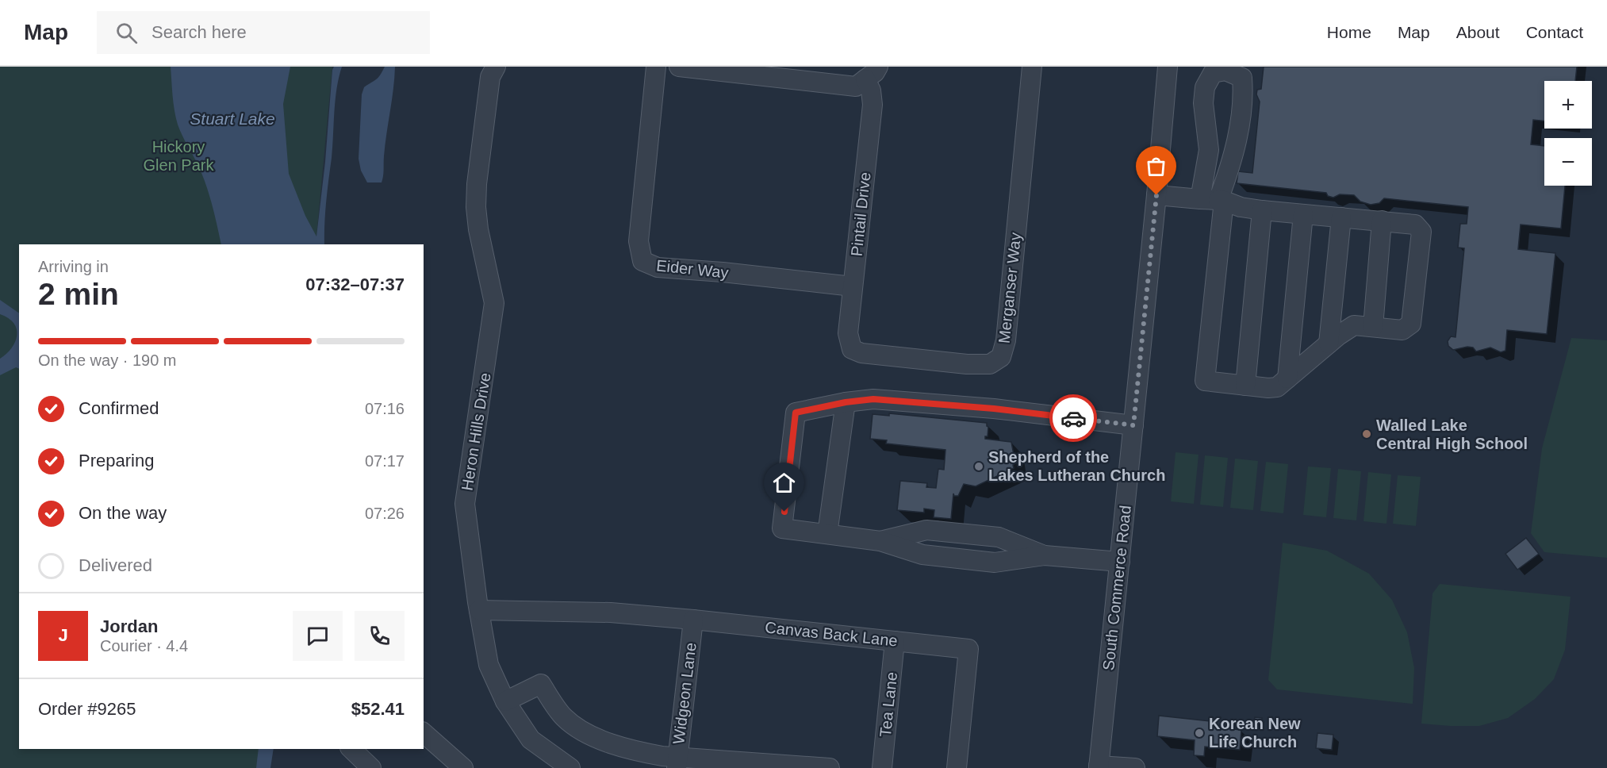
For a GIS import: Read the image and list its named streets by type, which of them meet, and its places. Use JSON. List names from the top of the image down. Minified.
{"streets":{"street":["Pintail Drive","Eider Way","Merganser Way","Heron Hills Drive","South Commerce Road","Canvas Back Lane","Widgeon Lane","Tea Lane"]},"crossings":[["Pintail Drive","Eider Way"],["Pintail Drive","Merganser Way"],["Heron Hills Drive","Canvas Back Lane"],["Canvas Back Lane","Widgeon Lane"],["Canvas Back Lane","Tea Lane"]],"water":["Stuart Lake"],"parks":["Hickory Glen Park"],"places":["Walled Lake Central High School","Shepherd of the Lakes Lutheran Church","Korean New Life Church"],"page":{"header":"Map","search":"Search here","nav":["Home","Map","About","Contact"],"map_buttons":["+","−"],"heading":["2 min","Arriving in","07:32–07:37"],"panel":["Jordan","Courier · 4.4","Order #9265","$52.41"],"bar":"On the way · 190 m","list":[["Confirmed","07:16"],["Preparing","07:17"],["On the way","07:26"],"Delivered"],"round":"J"}}
